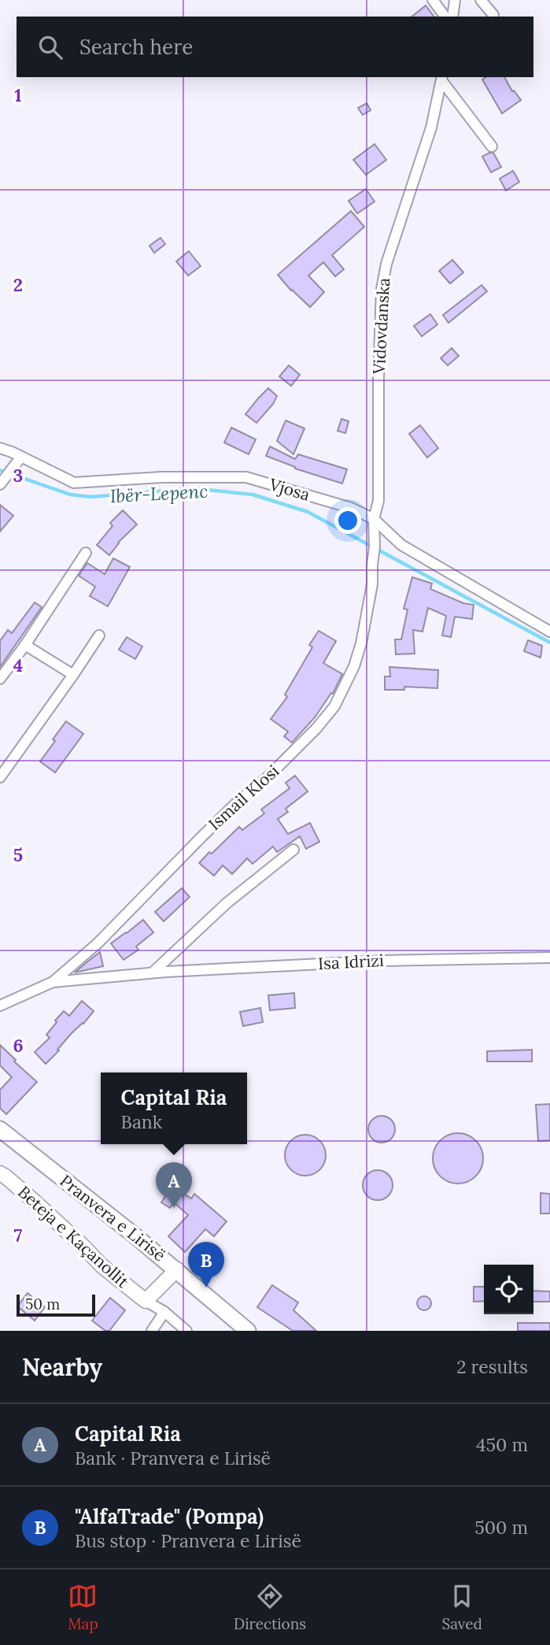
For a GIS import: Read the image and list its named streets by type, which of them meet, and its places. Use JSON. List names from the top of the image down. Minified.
{"streets":{"main road":["Pranvera e Lirisë"],"street":["Vidovdanska","Vjosa","Ismail Klosi","Isa Idrizi","Beteja e Kaçanollit"]},"crossings":[["Vidovdanska","Vjosa"],["Vidovdanska","Ismail Klosi"],["Vjosa","Ismail Klosi"],["Ismail Klosi","Isa Idrizi"]],"water":["Ibër-Lepenc"],"scale_bar":"50 m","page":{"search":"Search here","popup":["Capital Ria","Bank"],"pins":["A","B"],"scale":"50 m","heading":["Nearby","2 results"],"list":[{"mark":"A","name":"Capital Ria","note":"Bank · Pranvera e Lirisë","value":"450 m"},{"mark":"B","name":"\"AlfaTrade\" (Pompa)","note":"Bus stop · Pranvera e Lirisë","value":"500 m"}],"nav":["Map","Directions","Saved"]},"grid":{"rows":["1","2","3","4","5","6","7"]}}
